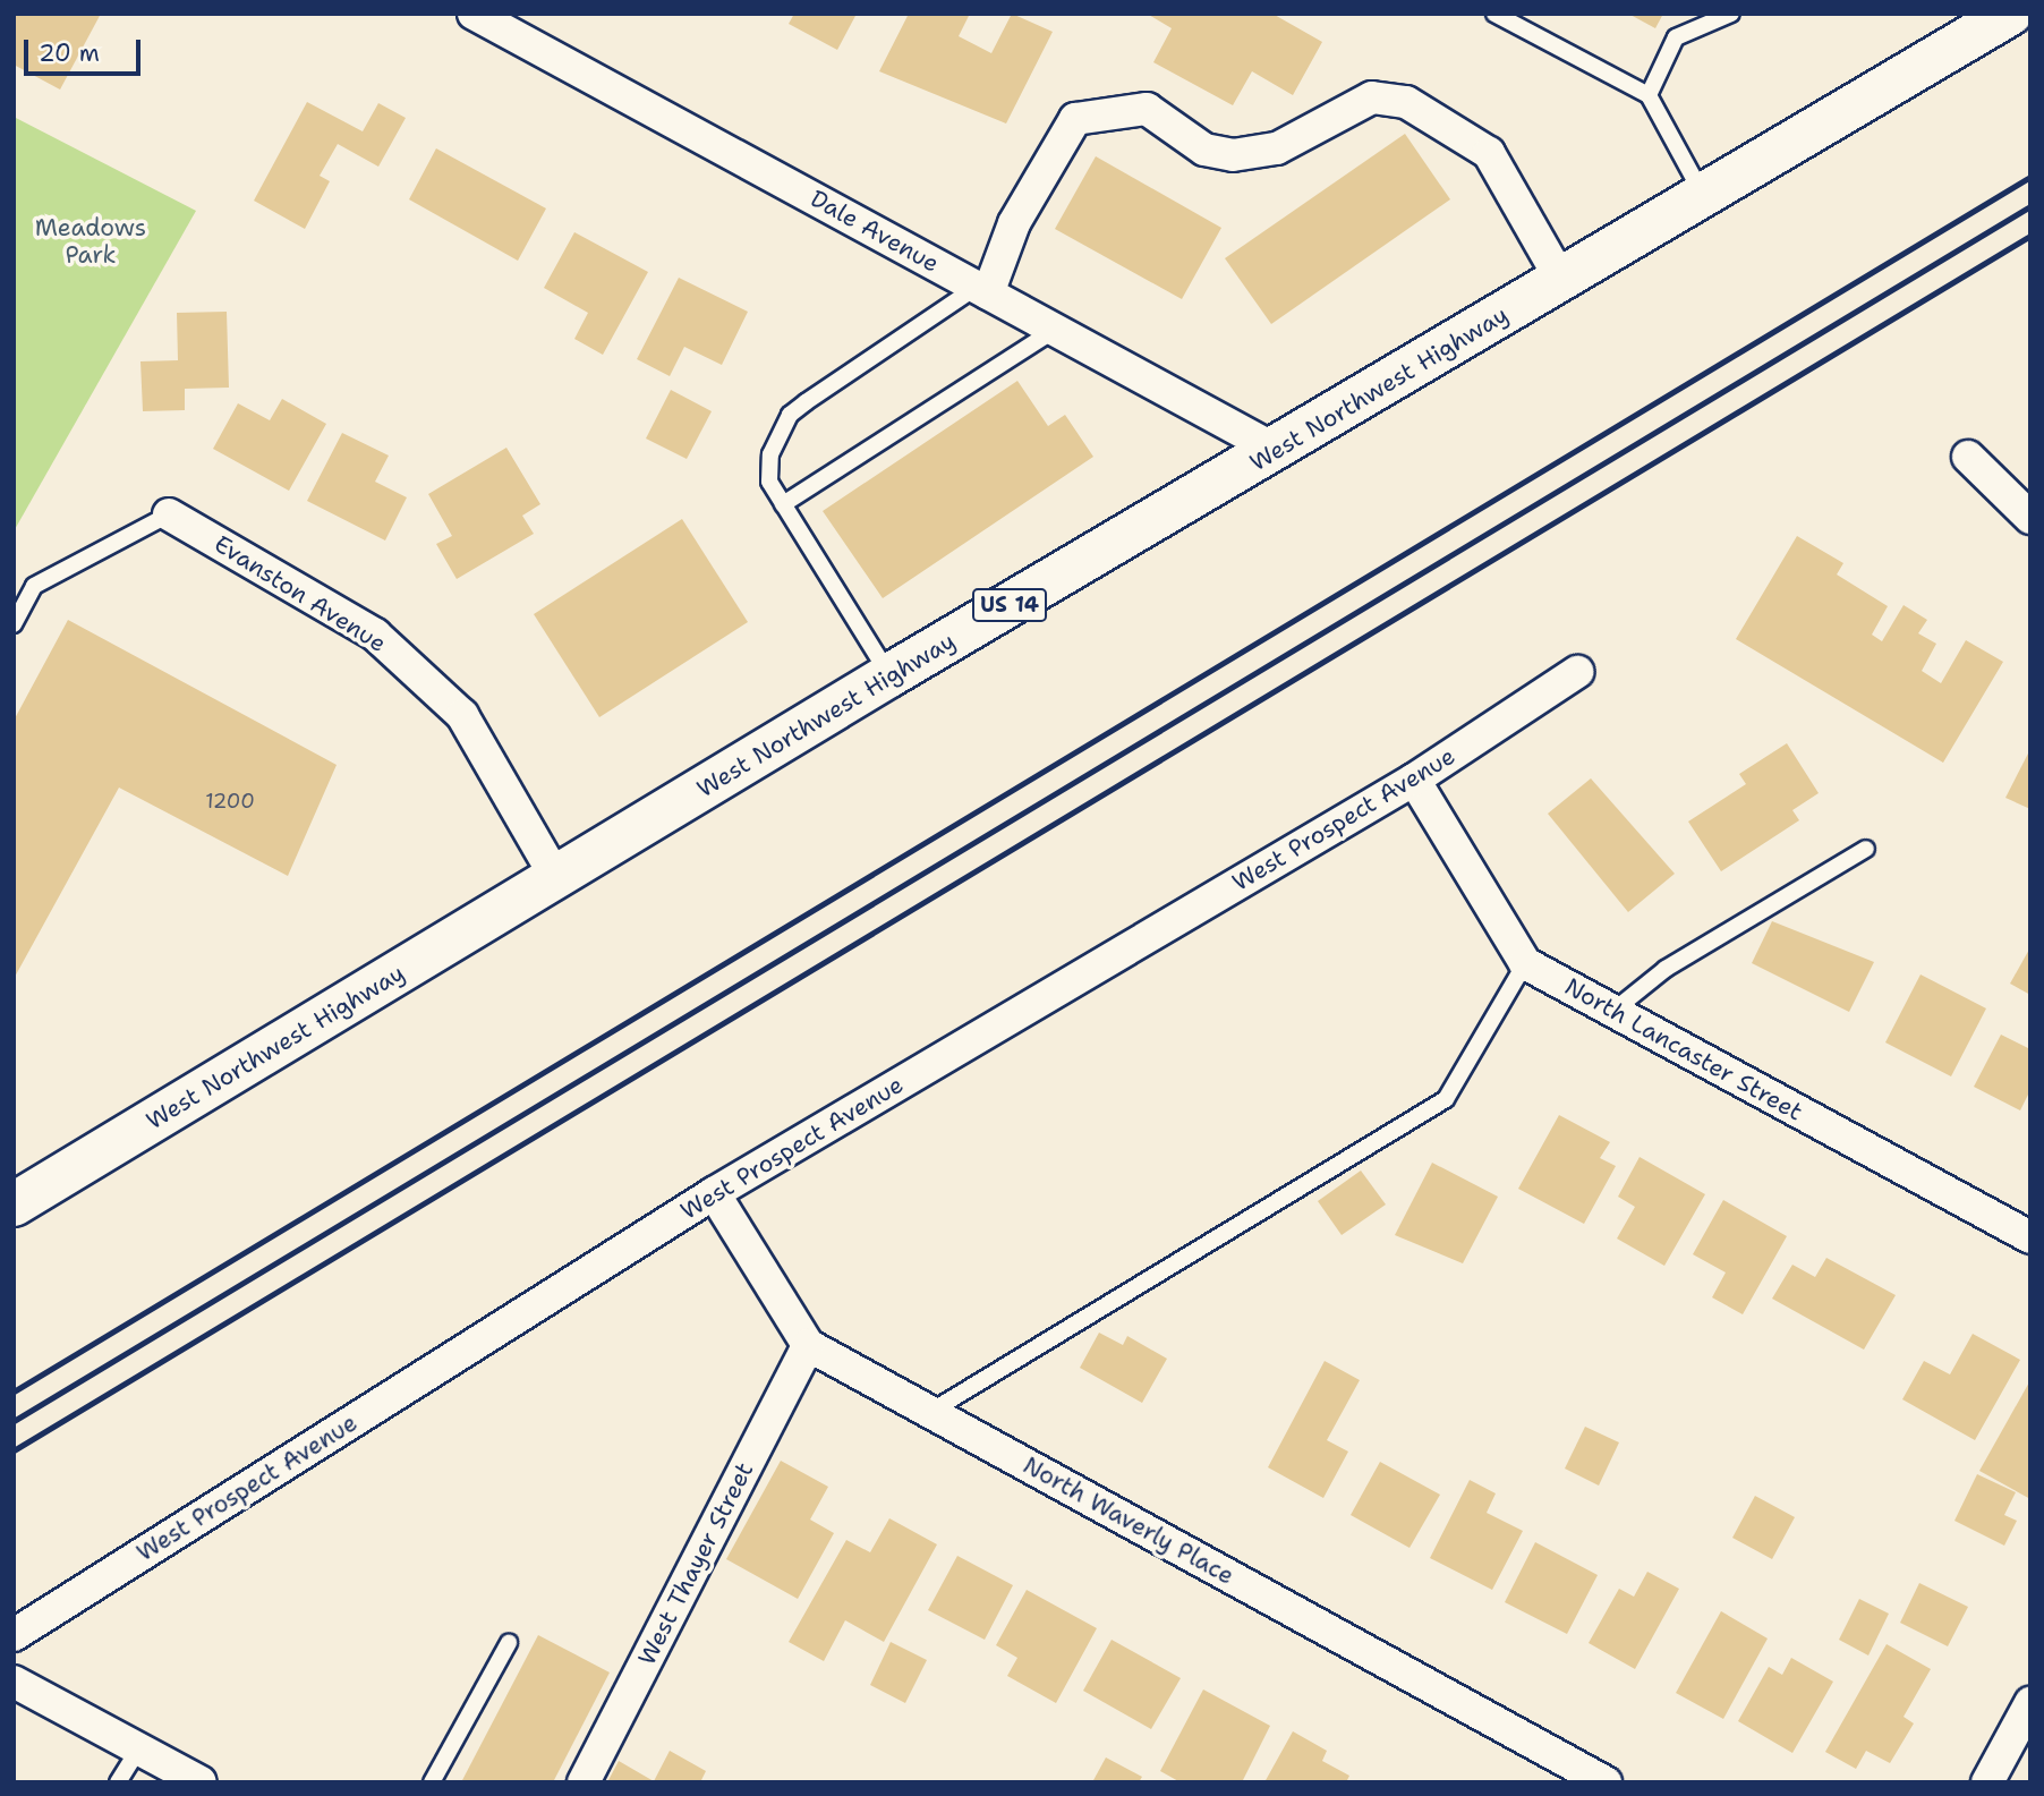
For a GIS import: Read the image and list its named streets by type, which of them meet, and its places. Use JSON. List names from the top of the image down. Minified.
{"streets":{"main road":["West Northwest Highway","US 14"],"street":["Dale Avenue","Evanston Avenue","West Prospect Avenue","North Lancaster Street","North Waverly Place","West Thayer Street"]},"crossings":[["Dale Avenue","West Northwest Highway"],["West Northwest Highway","Evanston Avenue"],["West Prospect Avenue","North Waverly Place"],["North Waverly Place","West Thayer Street"]],"parks":["Meadows Park"],"house_numbers":["1200"],"scale_bar":"20 m"}
